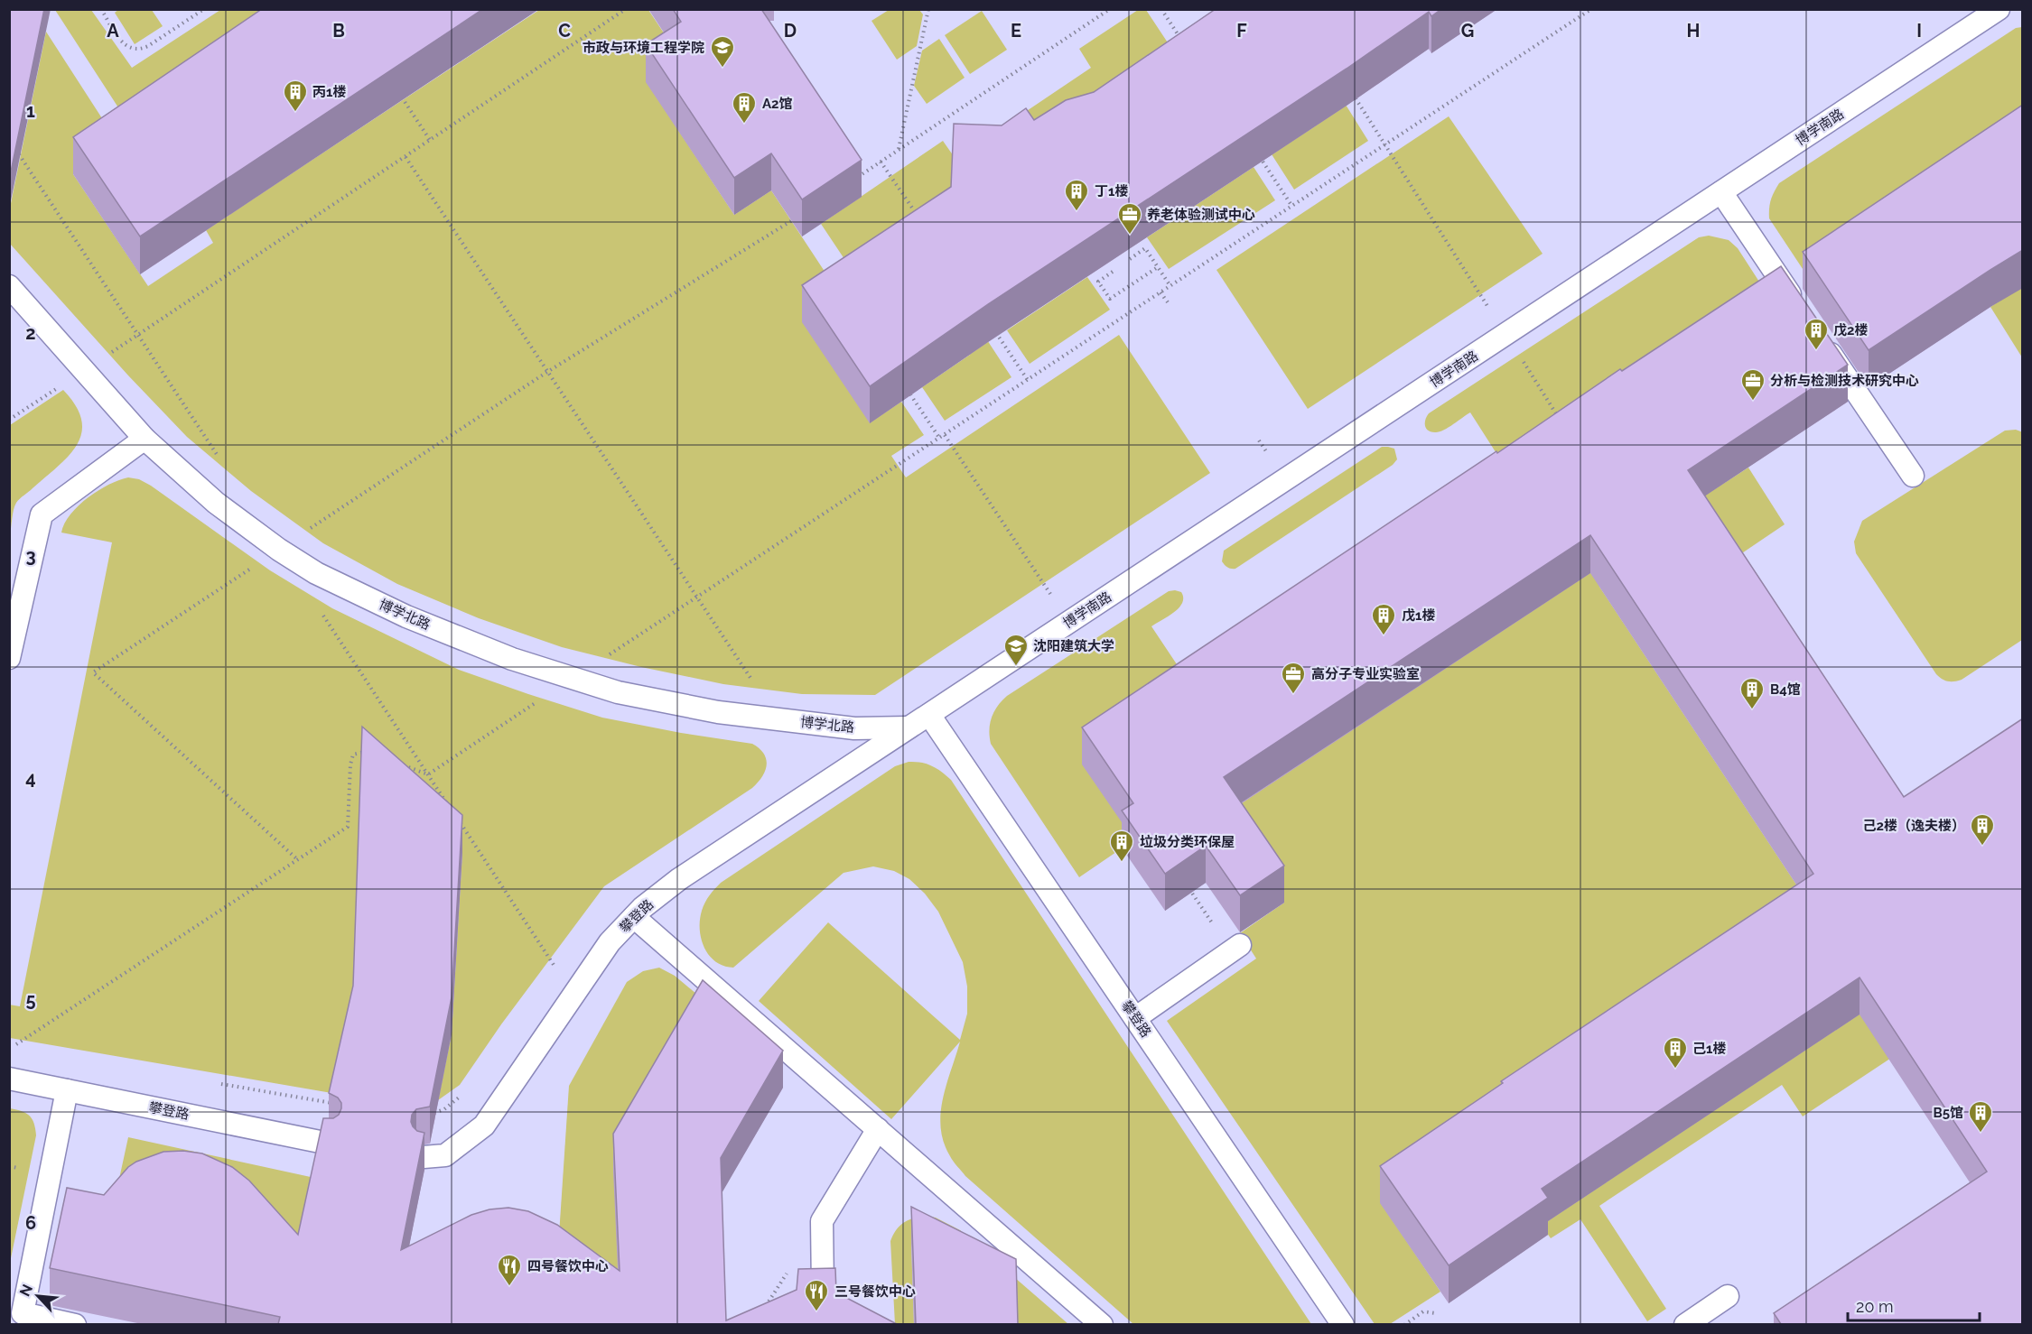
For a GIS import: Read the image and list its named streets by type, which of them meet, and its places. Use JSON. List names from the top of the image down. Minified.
{"streets":{"lane":["博学南路","博学北路","攀登路"]},"crossings":[["博学南路","博学北路"],["博学南路","攀登路"],["博学北路","攀登路"]],"places":{"school or university":["市政与环境工程学院","沈阳建筑大学"],"building":["丙1楼","A2馆","丁1楼","戊2楼","戊1楼","B4馆","己2楼（逸夫楼）","垃圾分类环保屋","己1楼","B5馆"],"office":["养老体验测试中心","分析与检测技术研究中心","高分子专业实验室"],"restaurant":["四号餐饮中心","三号餐饮中心"]},"scale_bar":"20 m","north":"top left","grid":{"columns":["A","B","C","D","E","F","G","H","I"],"rows":["1","2","3","4","5","6"]}}
